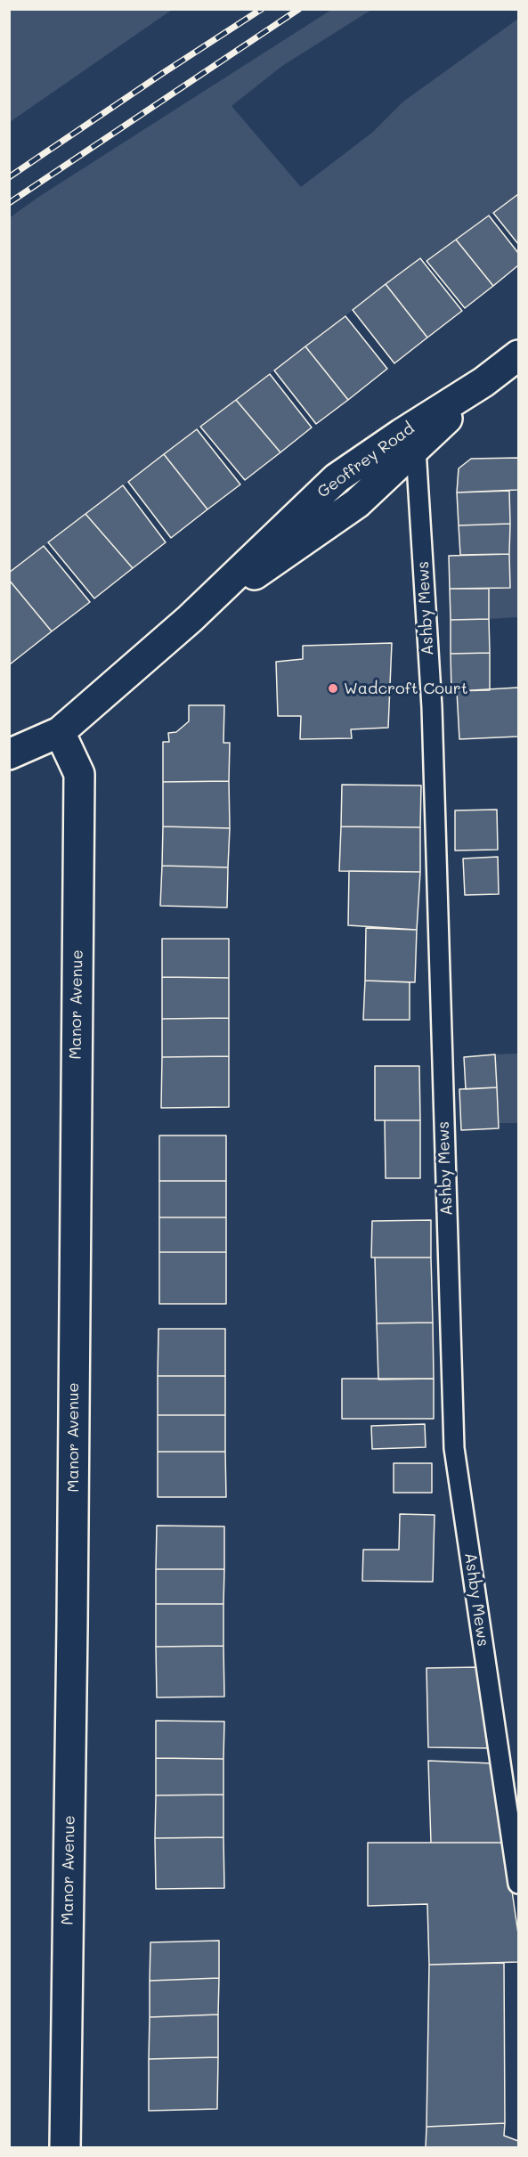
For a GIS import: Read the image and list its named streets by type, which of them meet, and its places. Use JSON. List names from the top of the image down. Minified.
{"streets":{"street":["Geoffrey Road","Manor Avenue"],"lane":["Ashby Mews"]},"crossings":[["Geoffrey Road","Ashby Mews"],["Geoffrey Road","Manor Avenue"]],"places":["Wadcroft Court"]}
